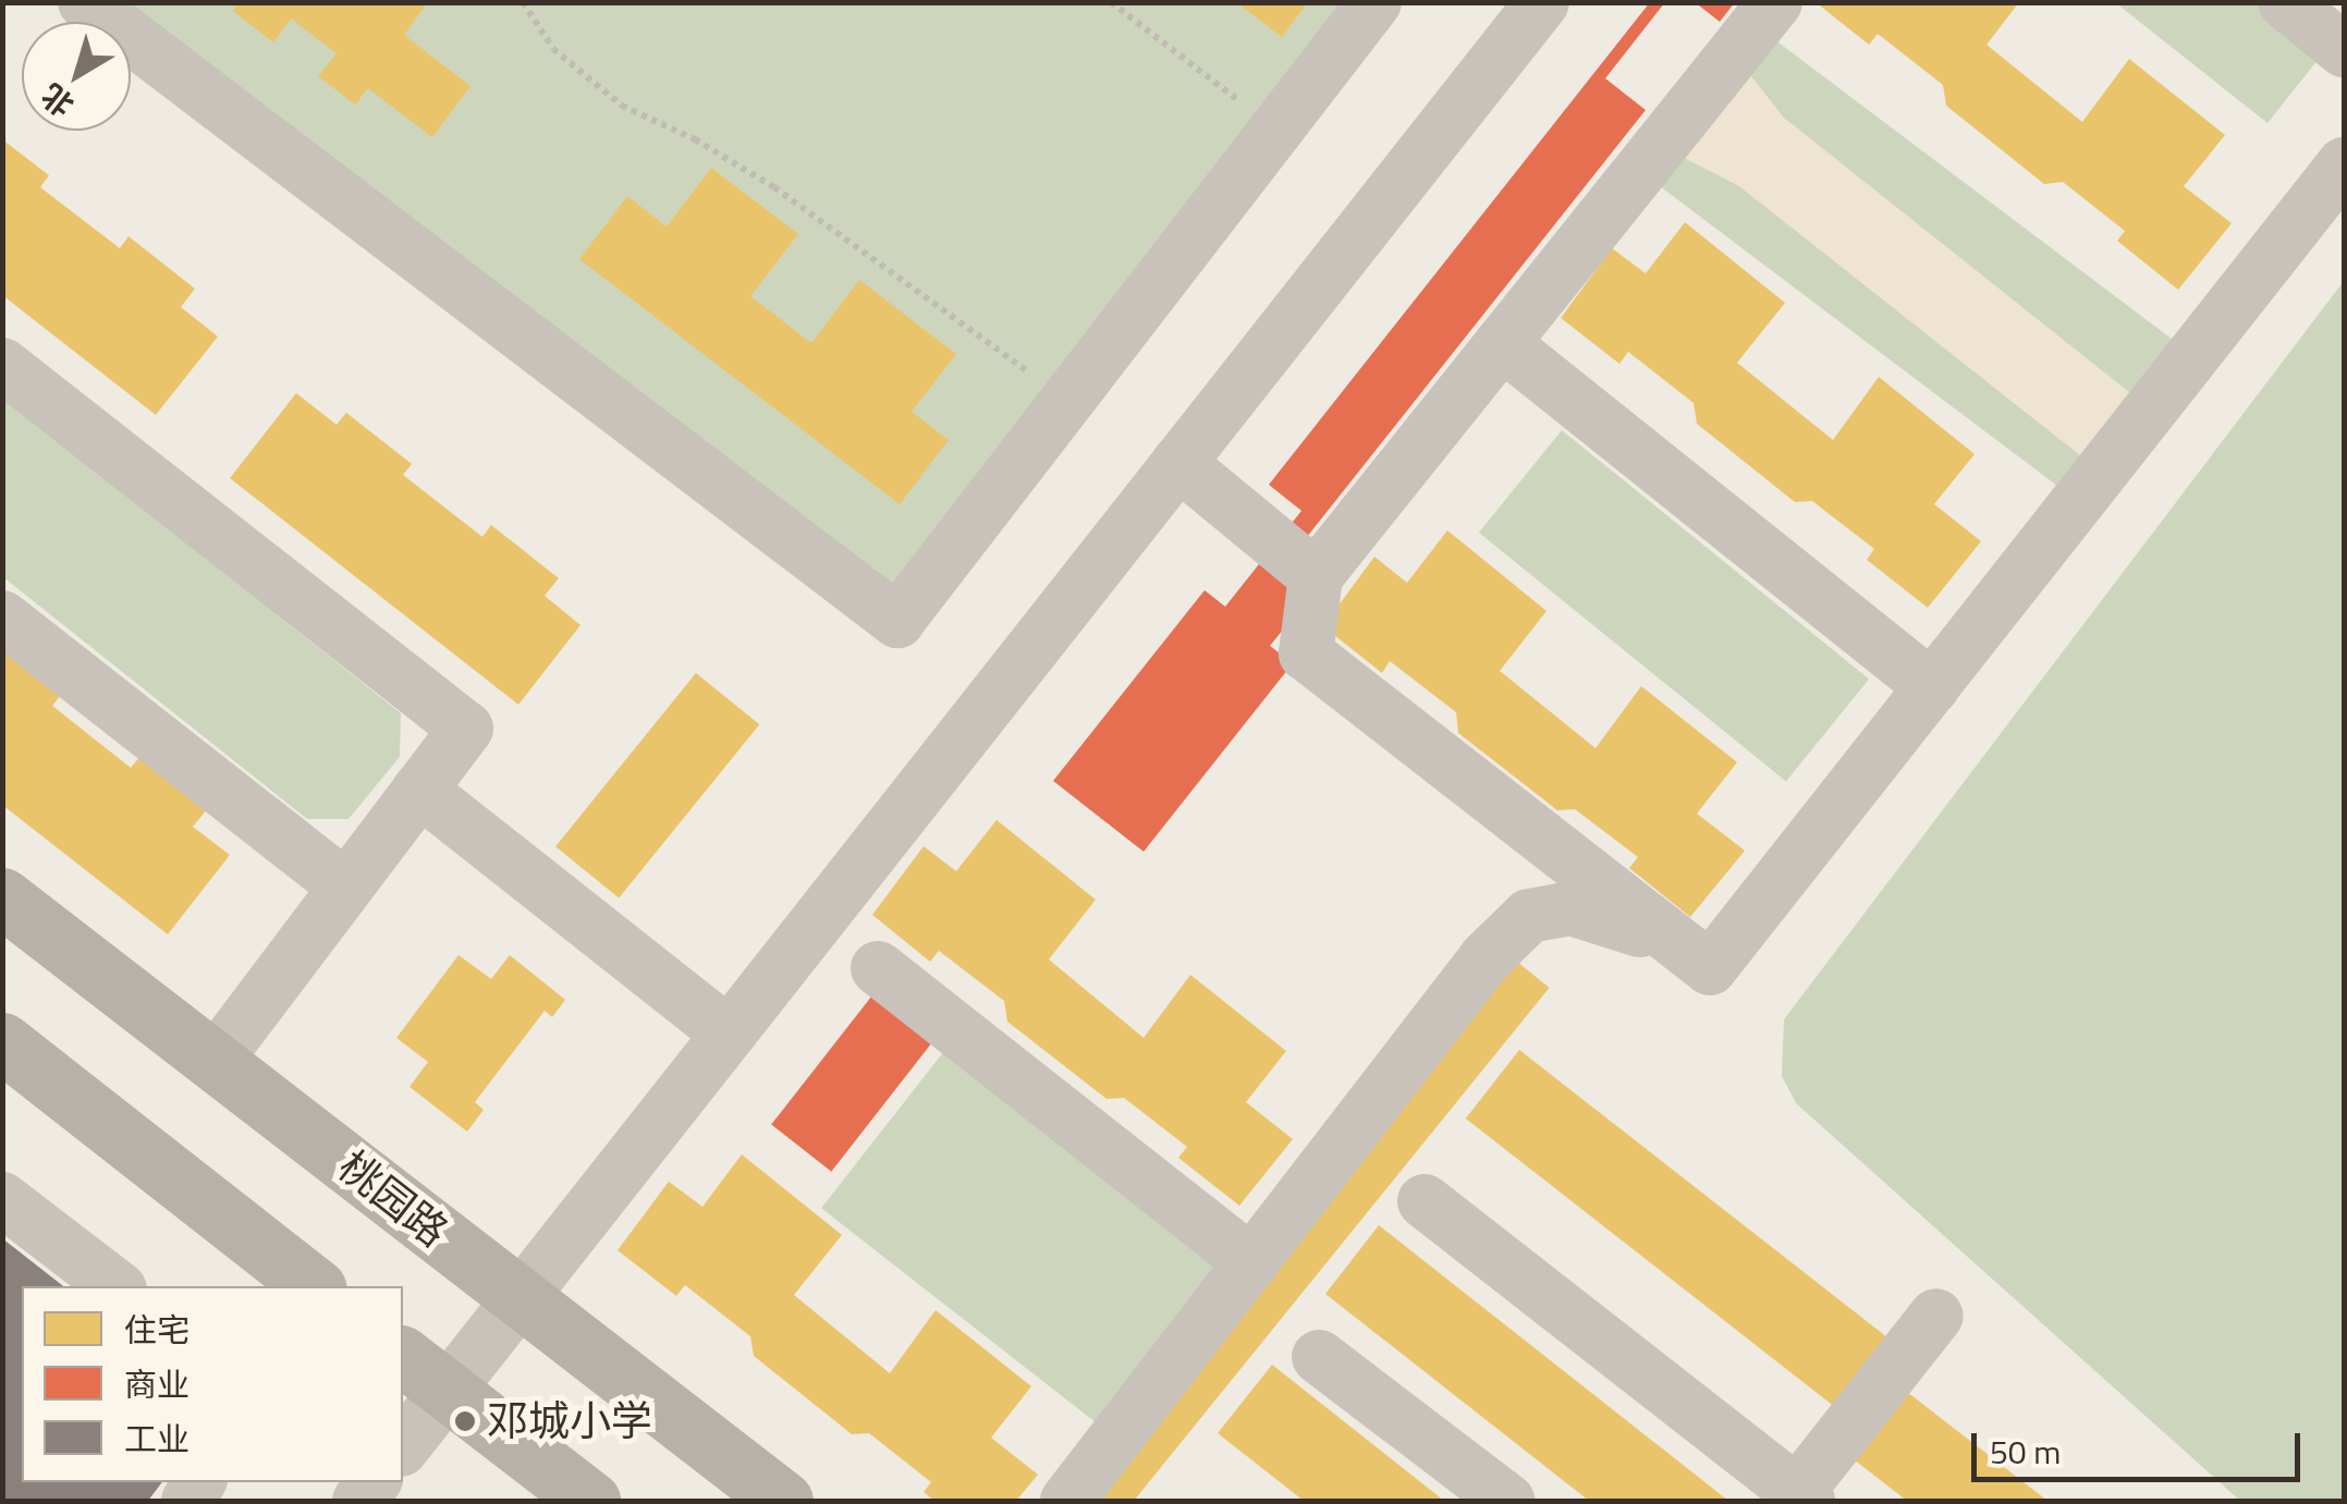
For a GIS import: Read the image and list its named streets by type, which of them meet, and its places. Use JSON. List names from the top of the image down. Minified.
{"streets":{"main road":["桃园路"]},"places":["邓城小学"],"legend":["住宅","商业","工业"],"scale_bar":"50 m","north":"bottom left"}
